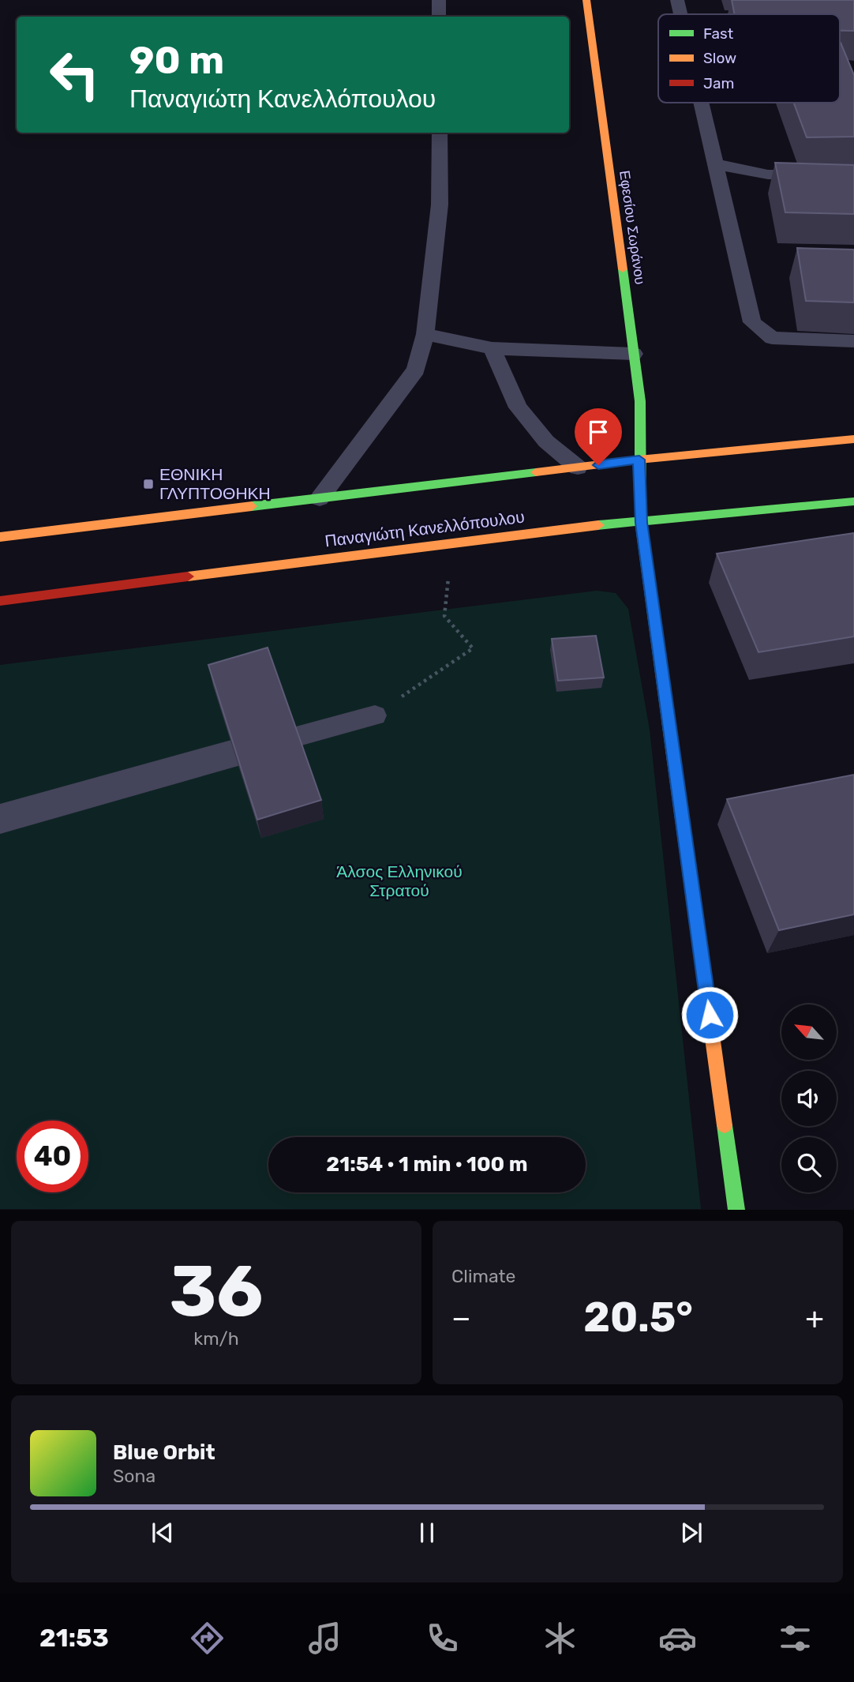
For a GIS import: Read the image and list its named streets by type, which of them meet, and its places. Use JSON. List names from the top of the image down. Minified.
{"streets":{"main road":["Εφεσίου Σωράνου","Παναγιώτη Κανελλόπουλου"]},"crossings":[["Εφεσίου Σωράνου","Παναγιώτη Κανελλόπουλου"]],"parks":["Άλσος Ελληνικού Στρατού"],"places":{"transit":["ΕΘΝΙΚΗ ΓΛΥΠΤΟΘΗΚΗ"]},"legend":["Fast","Slow","Jam"],"north":"top left","page":{"turn":["90 m","Παναγιώτη Κανελλόπουλου"],"limit":"40","trip":"21:54 · 1 min · 100 m","tile":[["36","km/h"],"Climate"],"heat":["−","20.5°","+"],"song":["Blue Orbit","Sona"],"tabs":"21:53"}}
